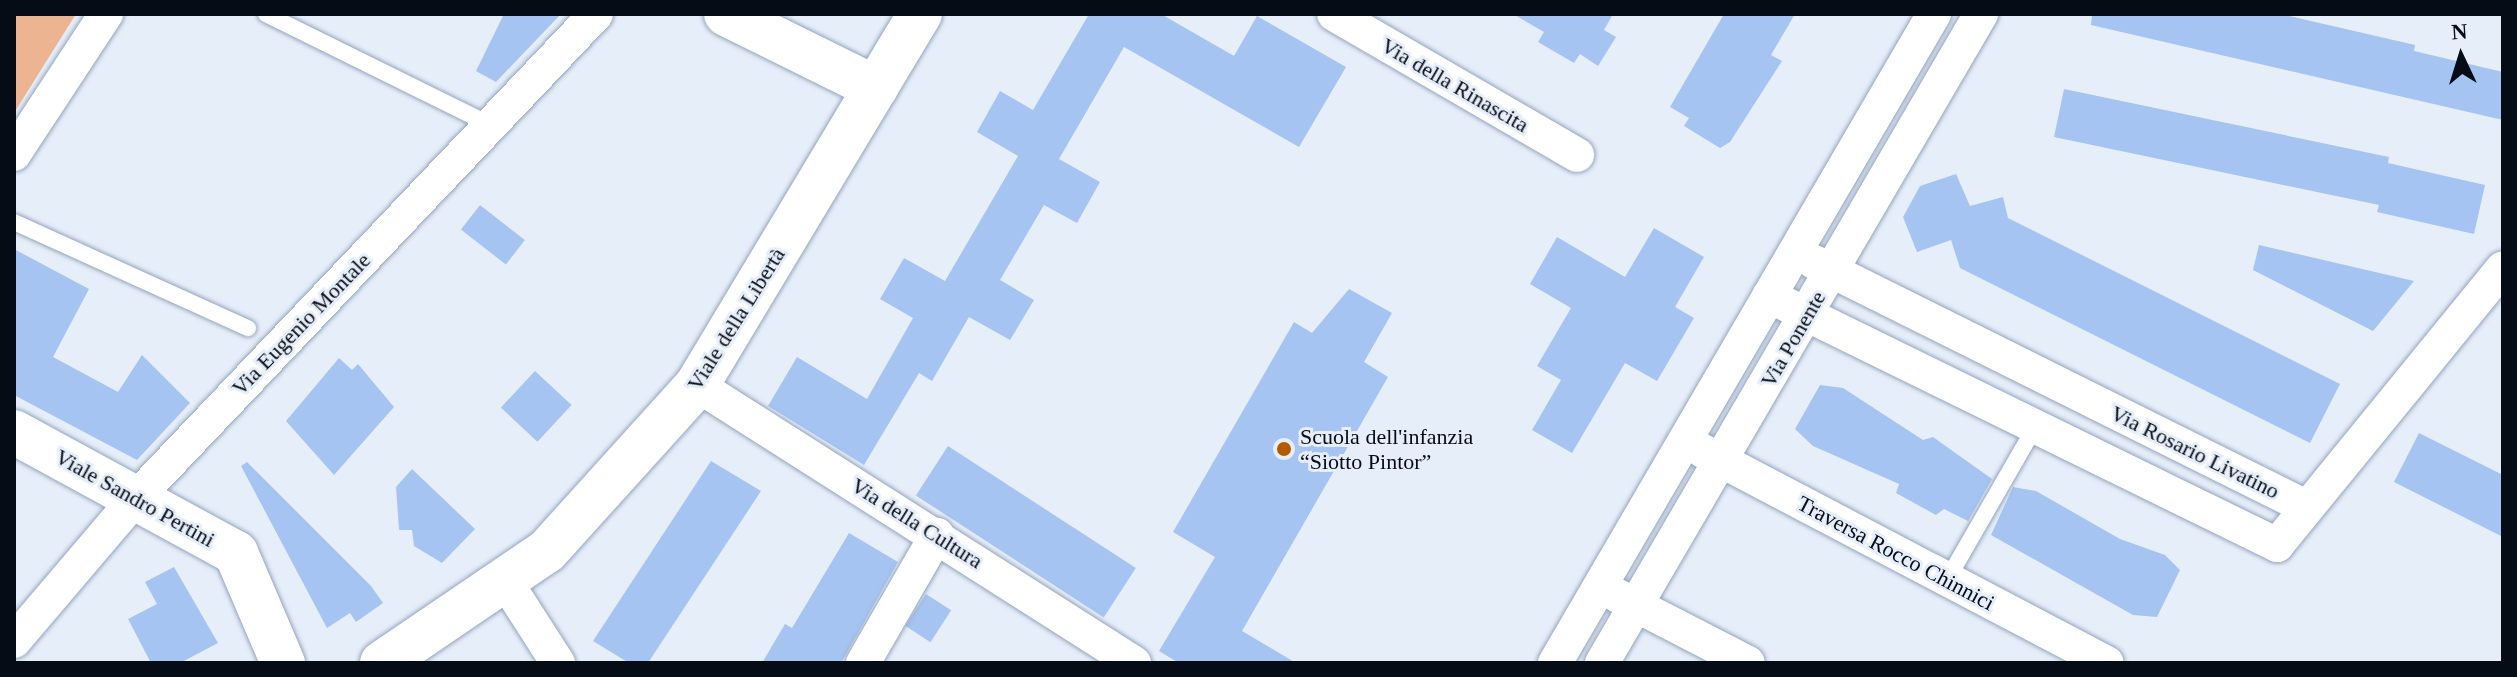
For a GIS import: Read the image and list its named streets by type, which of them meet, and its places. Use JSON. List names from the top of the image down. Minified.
{"streets":{"street":["Via della Rinascita","Viale della Libertà","Via Eugenio Montale","Via Ponente","Via Rosario Livatino","Viale Sandro Pertini","Via della Cultura","Traversa Rocco Chinnici"]},"crossings":[["Viale della Libertà","Via della Cultura"],["Via Eugenio Montale","Viale Sandro Pertini"],["Via Ponente","Via Rosario Livatino"],["Via Ponente","Traversa Rocco Chinnici"]],"places":["Scuola dell'infanzia “Siotto Pintor”"],"north":"top"}
